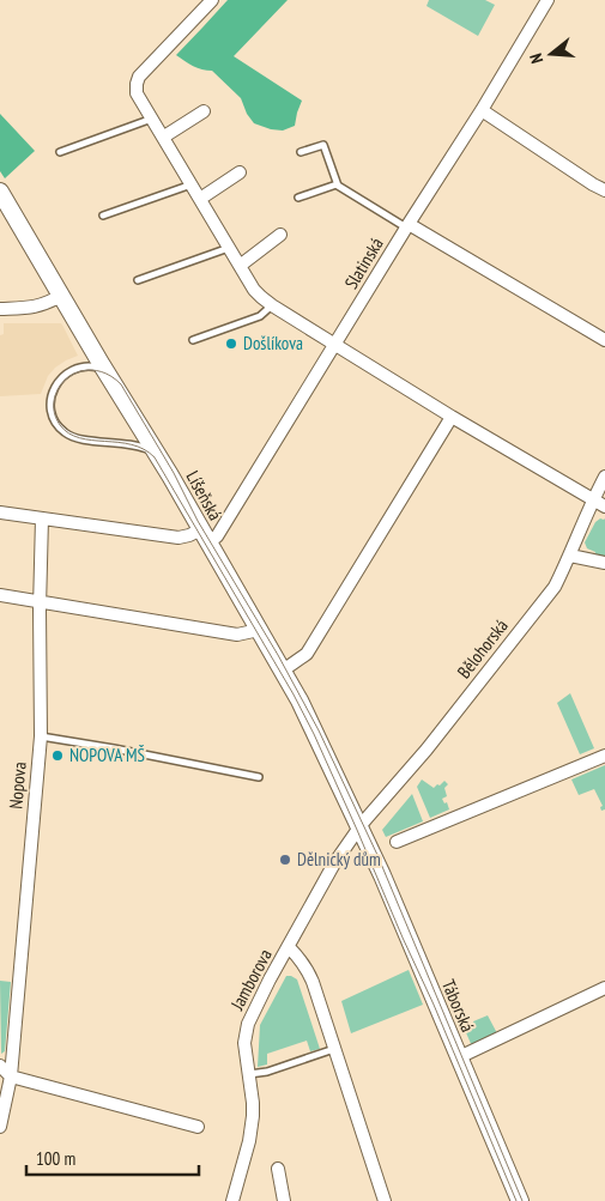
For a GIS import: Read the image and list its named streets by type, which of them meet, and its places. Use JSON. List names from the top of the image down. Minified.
{"streets":{"street":["Slatinská","Líšeňská","Bělohorská","Nopova","Jamborova","Táborská"]},"crossings":[["Slatinská","Líšeňská"],["Líšeňská","Bělohorská"],["Líšeňská","Jamborova"],["Líšeňská","Táborská"],["Bělohorská","Jamborova"],["Bělohorská","Táborská"],["Jamborova","Táborská"]],"places":["Došlíkova","NOPOVA MŠ","Dělnický dům"],"scale_bar":"100 m","north":"left"}
